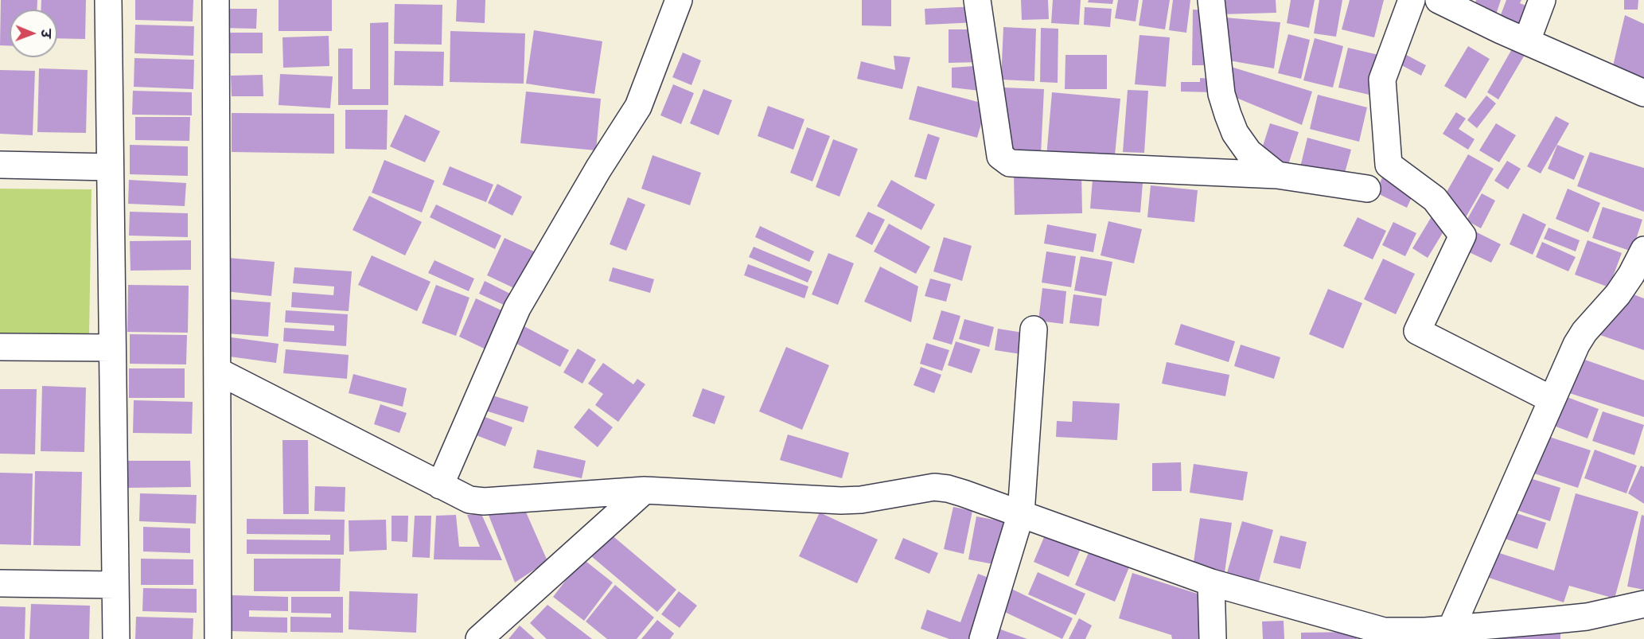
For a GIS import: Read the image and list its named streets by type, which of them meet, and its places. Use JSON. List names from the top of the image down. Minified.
{"north":"right"}
